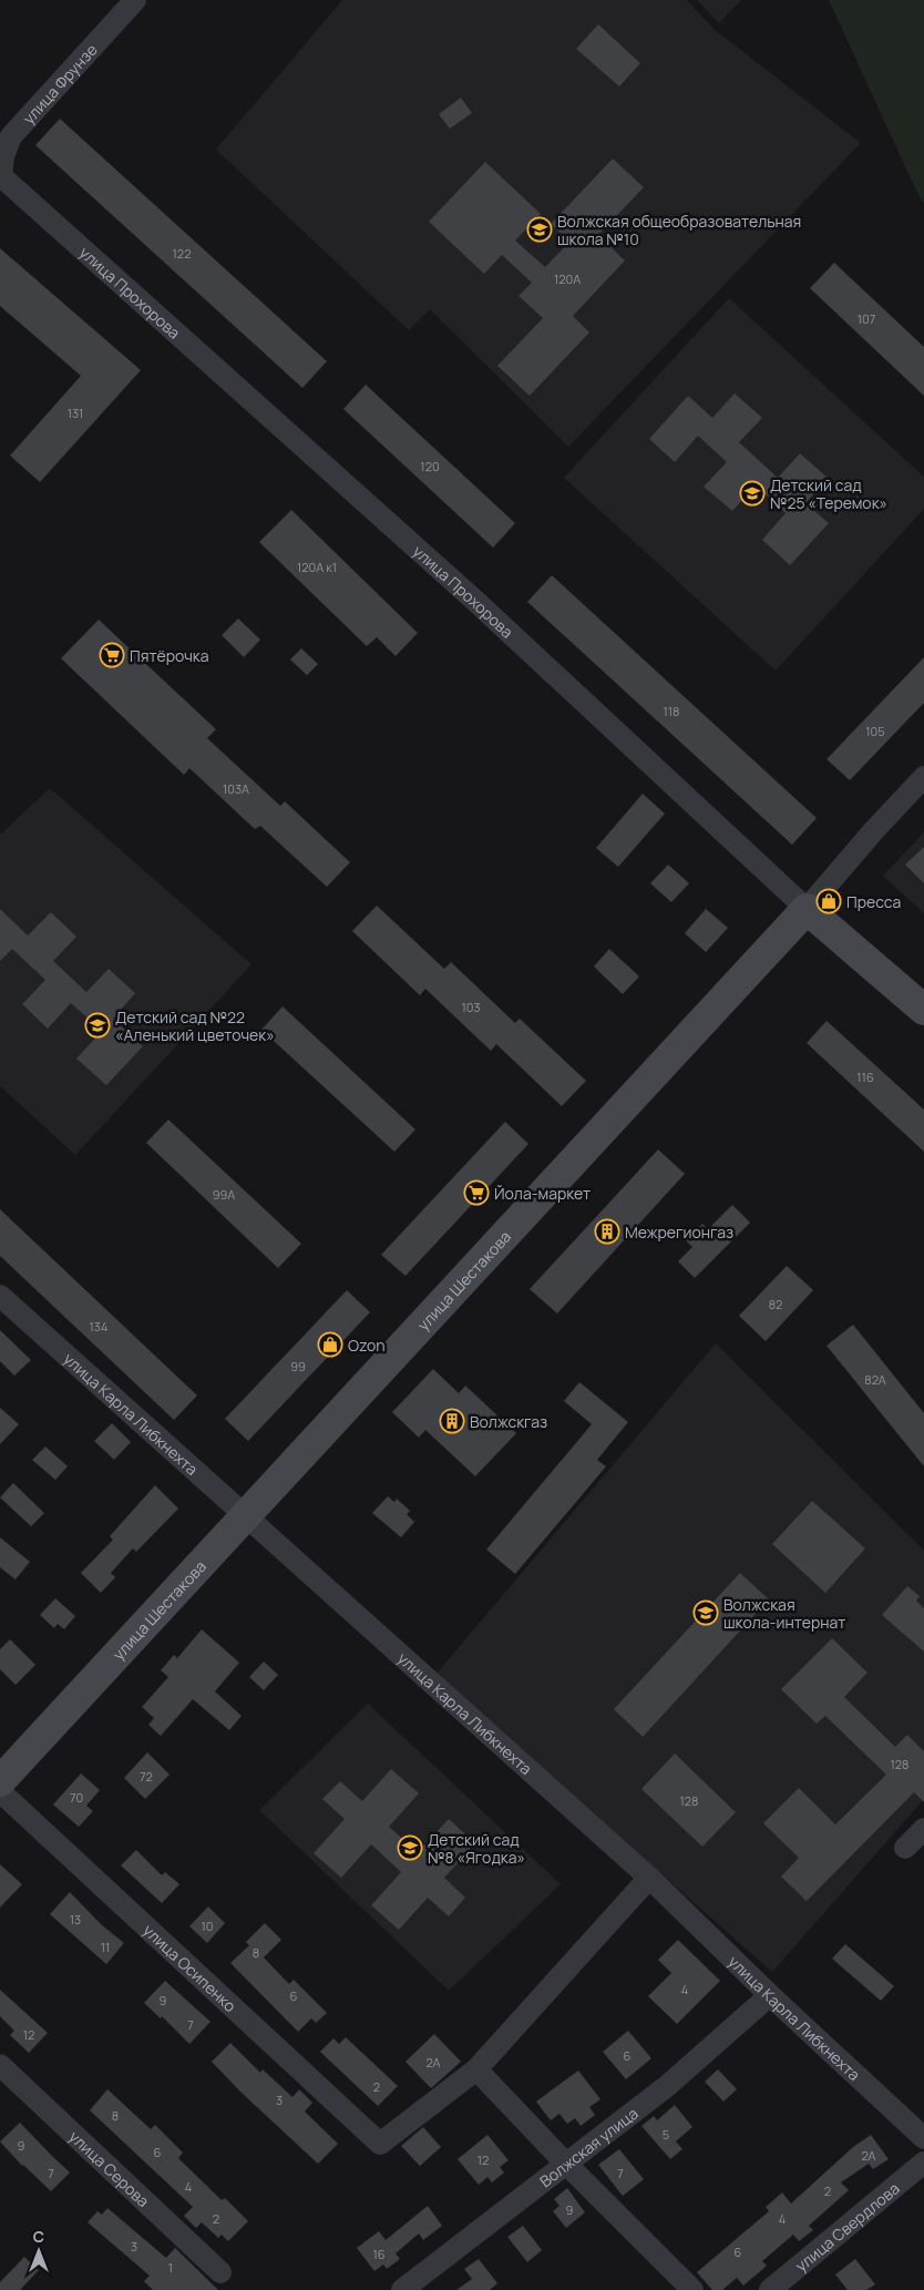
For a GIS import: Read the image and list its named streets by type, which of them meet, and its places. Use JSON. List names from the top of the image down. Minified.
{"streets":{"main road":["улица Прохорова","улица Шестакова"],"street":["улица Фрунзе","улица Карла Либкнехта","улица Осипенко","Волжская улица","улица Серова","улица Свердлова"]},"crossings":[["улица Фрунзе","улица Прохорова"],["улица Прохорова","улица Шестакова"],["улица Шестакова","улица Карла Либкнехта"],["улица Карла Либкнехта","Волжская улица"]],"places":{"school or university":["Волжская общеобразовательная школа №10","Детский сад №25 «Теремок»","Детский сад №22 «Аленький цветочек»","Волжская школа-интернат","Детский сад №8 «Ягодка»"],"supermarket":["Пятёрочка","Йола-маркет"],"shop":["Пресса","Ozon"],"building":["Межрегионгаз","Волжскгаз"]},"house_numbers":["122","120А","107","131","120","120А к1","118","105","103А","103","116","99А","82","134","99","82А","128","72","70","128","13","10","11","8","4","6","9","7","12","6","2А","2","3","8","5","9","6","2А","12","7","7","4","2","9","2","4","3","6","16","1"],"north":"top"}
